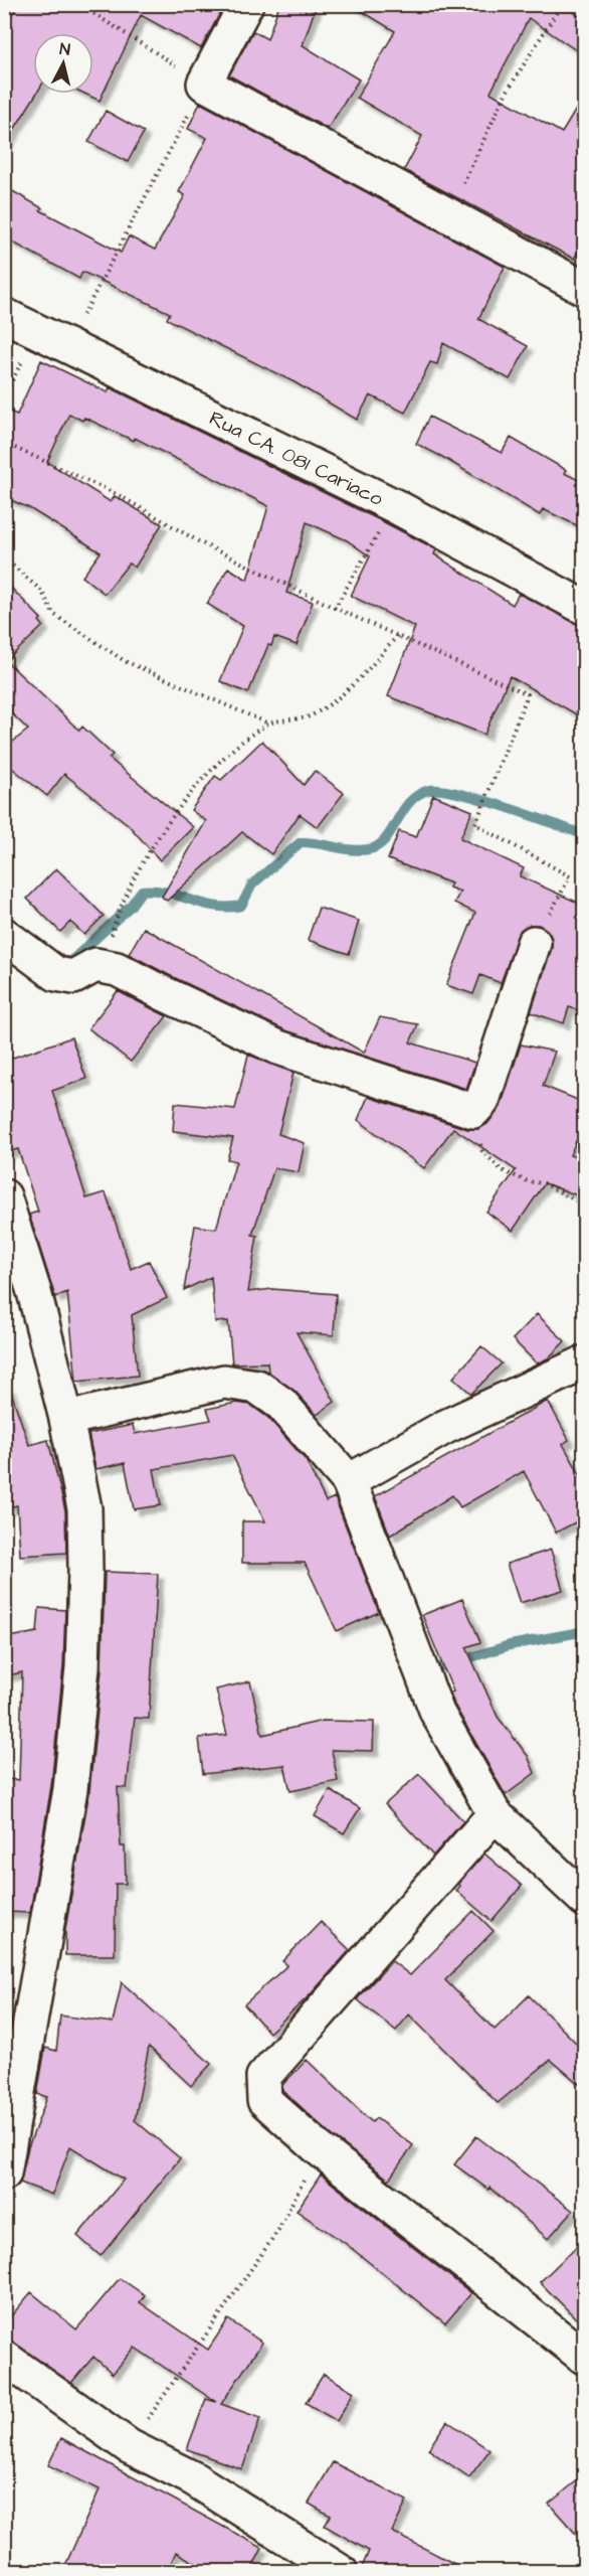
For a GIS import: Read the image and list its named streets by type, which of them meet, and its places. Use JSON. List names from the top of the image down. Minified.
{"streets":{"street":["Rua CA. 081 Cariaco"]},"north":"top"}
